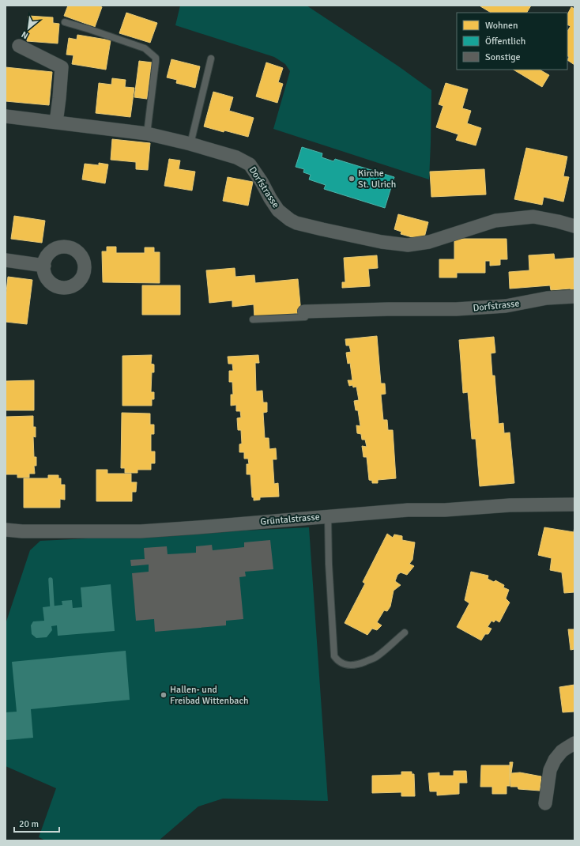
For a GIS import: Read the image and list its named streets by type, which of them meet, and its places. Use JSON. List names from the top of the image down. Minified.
{"streets":{"street":["Dorfstrasse","Grüntalstrasse"]},"places":["Kirche St. Ulrich","Hallen- und Freibad Wittenbach"],"legend":["Wohnen","Öffentlich","Sonstige"],"scale_bar":"20 m","north":"bottom left"}
